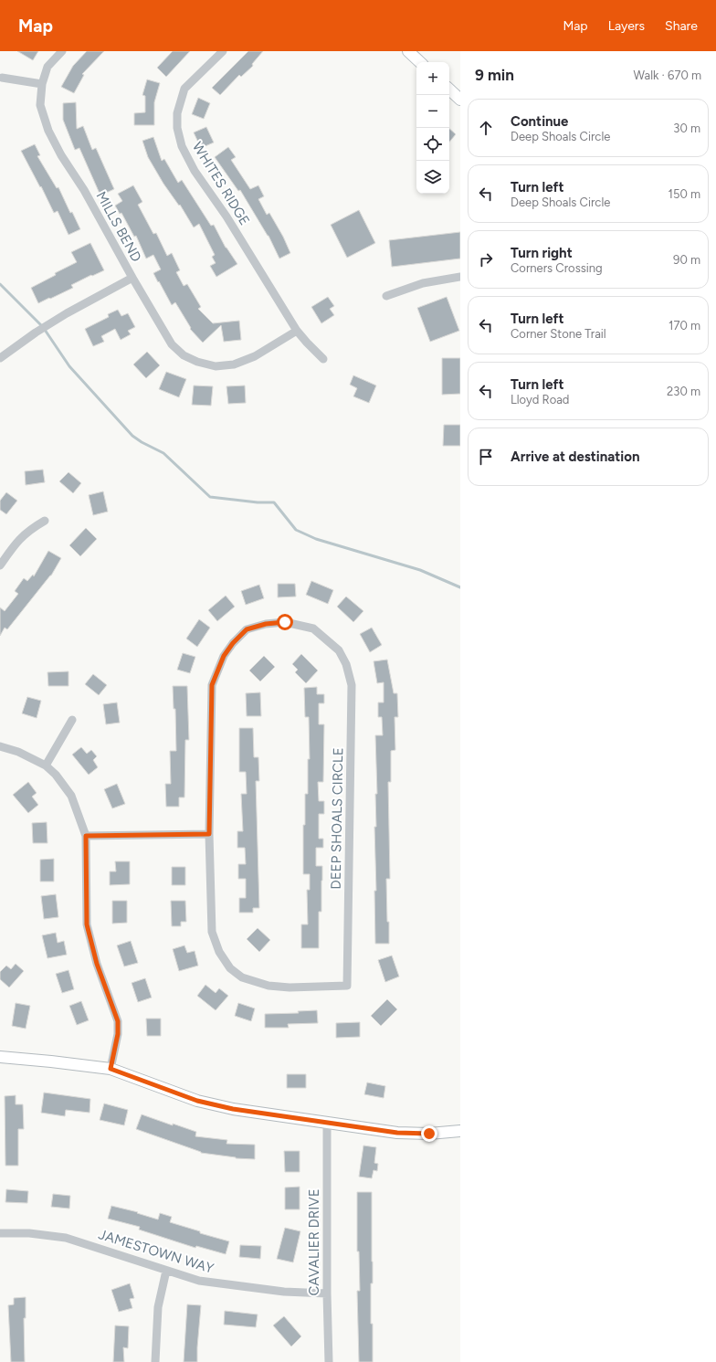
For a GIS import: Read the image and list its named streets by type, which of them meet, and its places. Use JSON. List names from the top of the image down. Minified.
{"streets":{"street":["WHITES RIDGE","MILLS BEND","DEEP SHOALS CIRCLE","CAVALIER DRIVE","JAMESTOWN WAY"]},"crossings":[["CAVALIER DRIVE","JAMESTOWN WAY"]],"page":{"header":"Map","nav":["Map","Layers","Share"],"heading":["9 min","Walk · 670 m"],"map_buttons":["+","−"],"list":[["Continue","Deep Shoals Circle","30 m"],["Turn left","Deep Shoals Circle","150 m"],["Turn right","Corners Crossing","90 m"],["Turn left","Corner Stone Trail","170 m"],["Turn left","Lloyd Road","230 m"],"Arrive at destination"]}}
